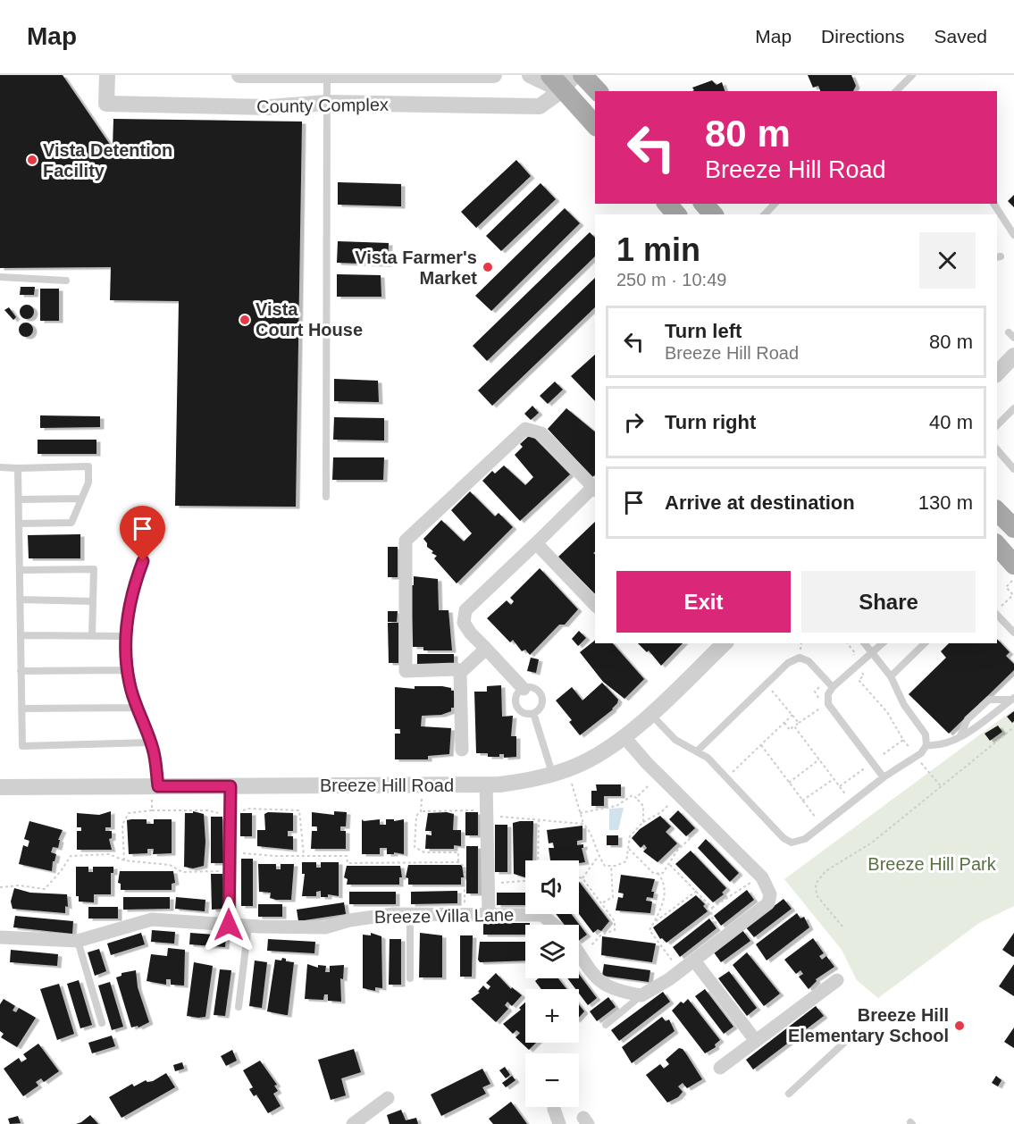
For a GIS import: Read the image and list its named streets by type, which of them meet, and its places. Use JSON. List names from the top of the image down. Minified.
{"streets":{"street":["County Complex","Breeze Hill Road","Breeze Villa Lane"]},"parks":["Breeze Hill Park"],"places":["Vista Detention Facility","Vista Farmer's Market","Vista Court House","Breeze Hill Elementary School"],"page":{"header":"Map","nav":["Map","Directions","Saved"],"turn":["80 m","Breeze Hill Road"],"heading":["1 min","250 m · 10:49"],"list":[{"name":"Turn left","note":"Breeze Hill Road","value":"80 m"},{"name":"Turn right","value":"40 m"},{"name":"Arrive at destination","value":"130 m"}],"buttons":["Exit","Share"],"map_buttons":["+","−"]}}
